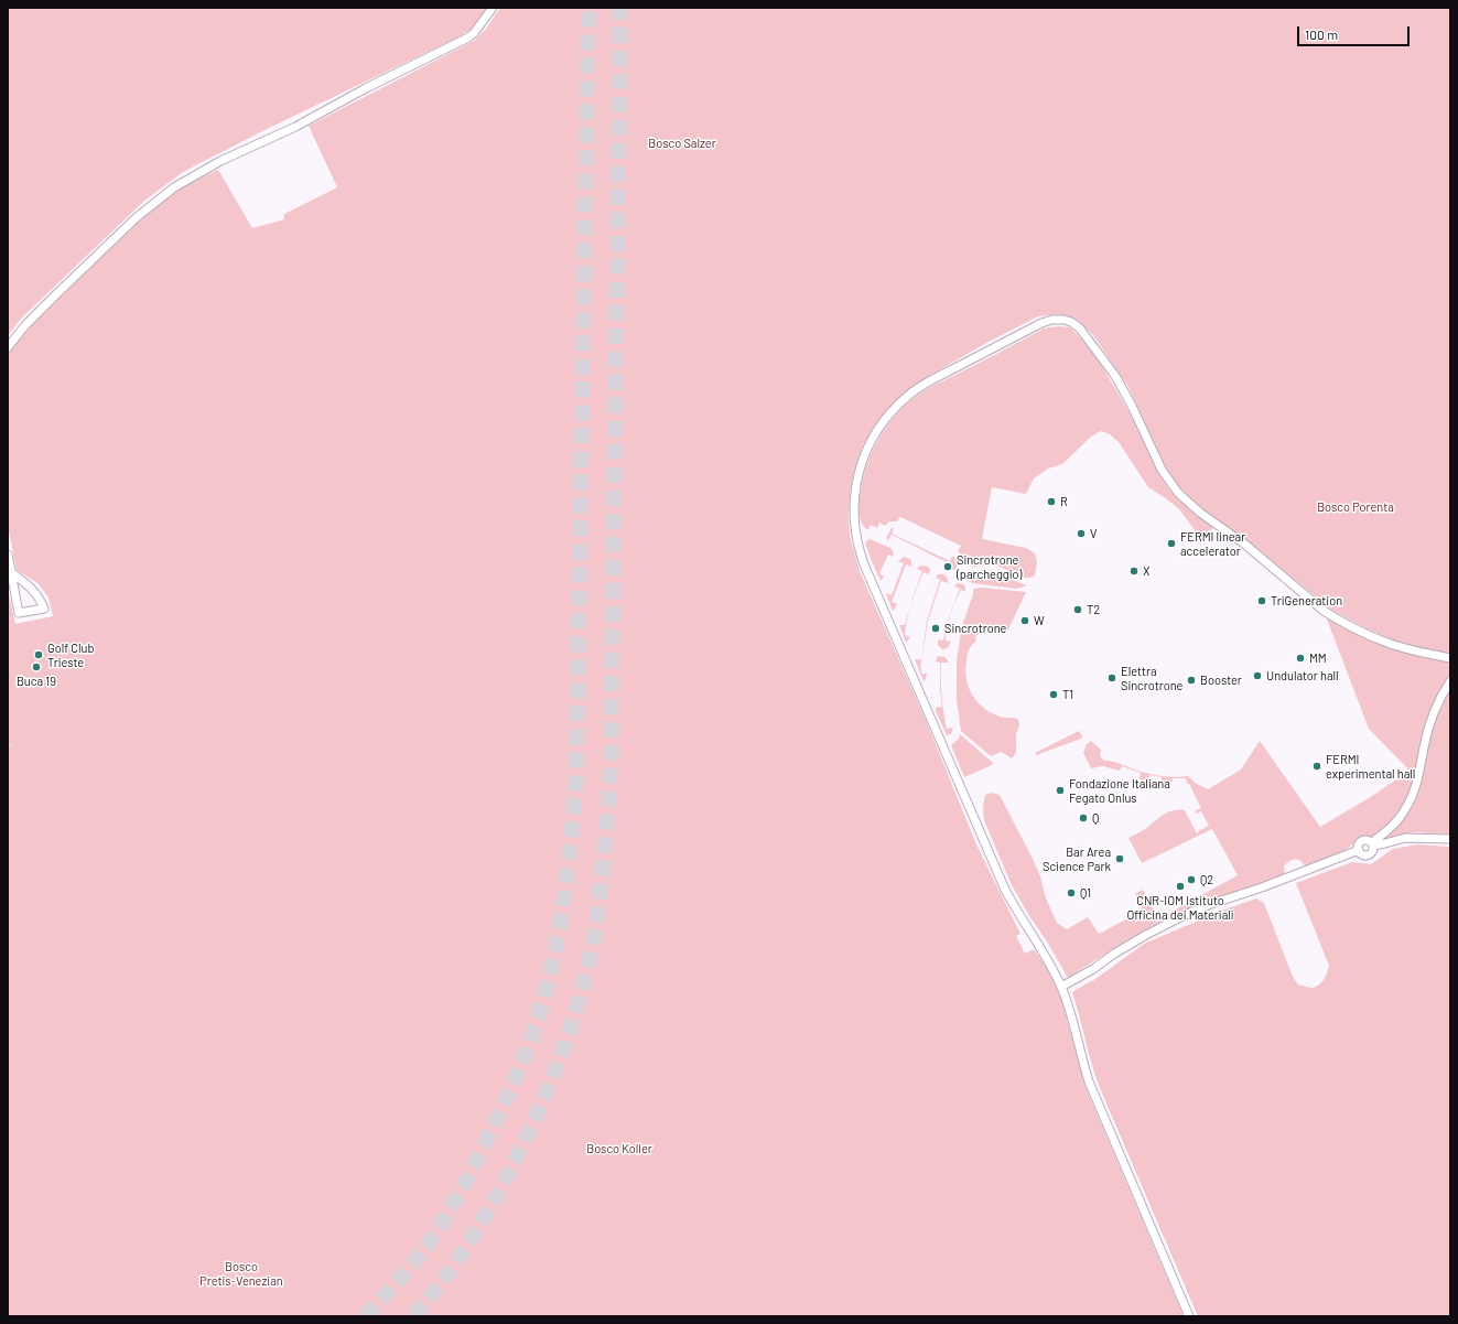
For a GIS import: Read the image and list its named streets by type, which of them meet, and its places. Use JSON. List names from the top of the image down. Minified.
{"parks":["Bosco Salzer","Bosco Porenta","Bosco Koller","Bosco Pretis-Venezian"],"places":["R","V","FERMI linear accelerator","Sincrotrone (parcheggio)","X","TriGeneration","T2","W","Sincrotrone","Golf Club Trieste","MM","Buca 19","Undulator hall","Elettra Sincrotrone","Booster","T1","FERMI experimental hall","Fondazione Italiana Fegato Onlus","Q","Bar Area Science Park","Q2","CNR-IOM Istituto Officina dei Materiali","Q1"],"scale_bar":"100 m"}
